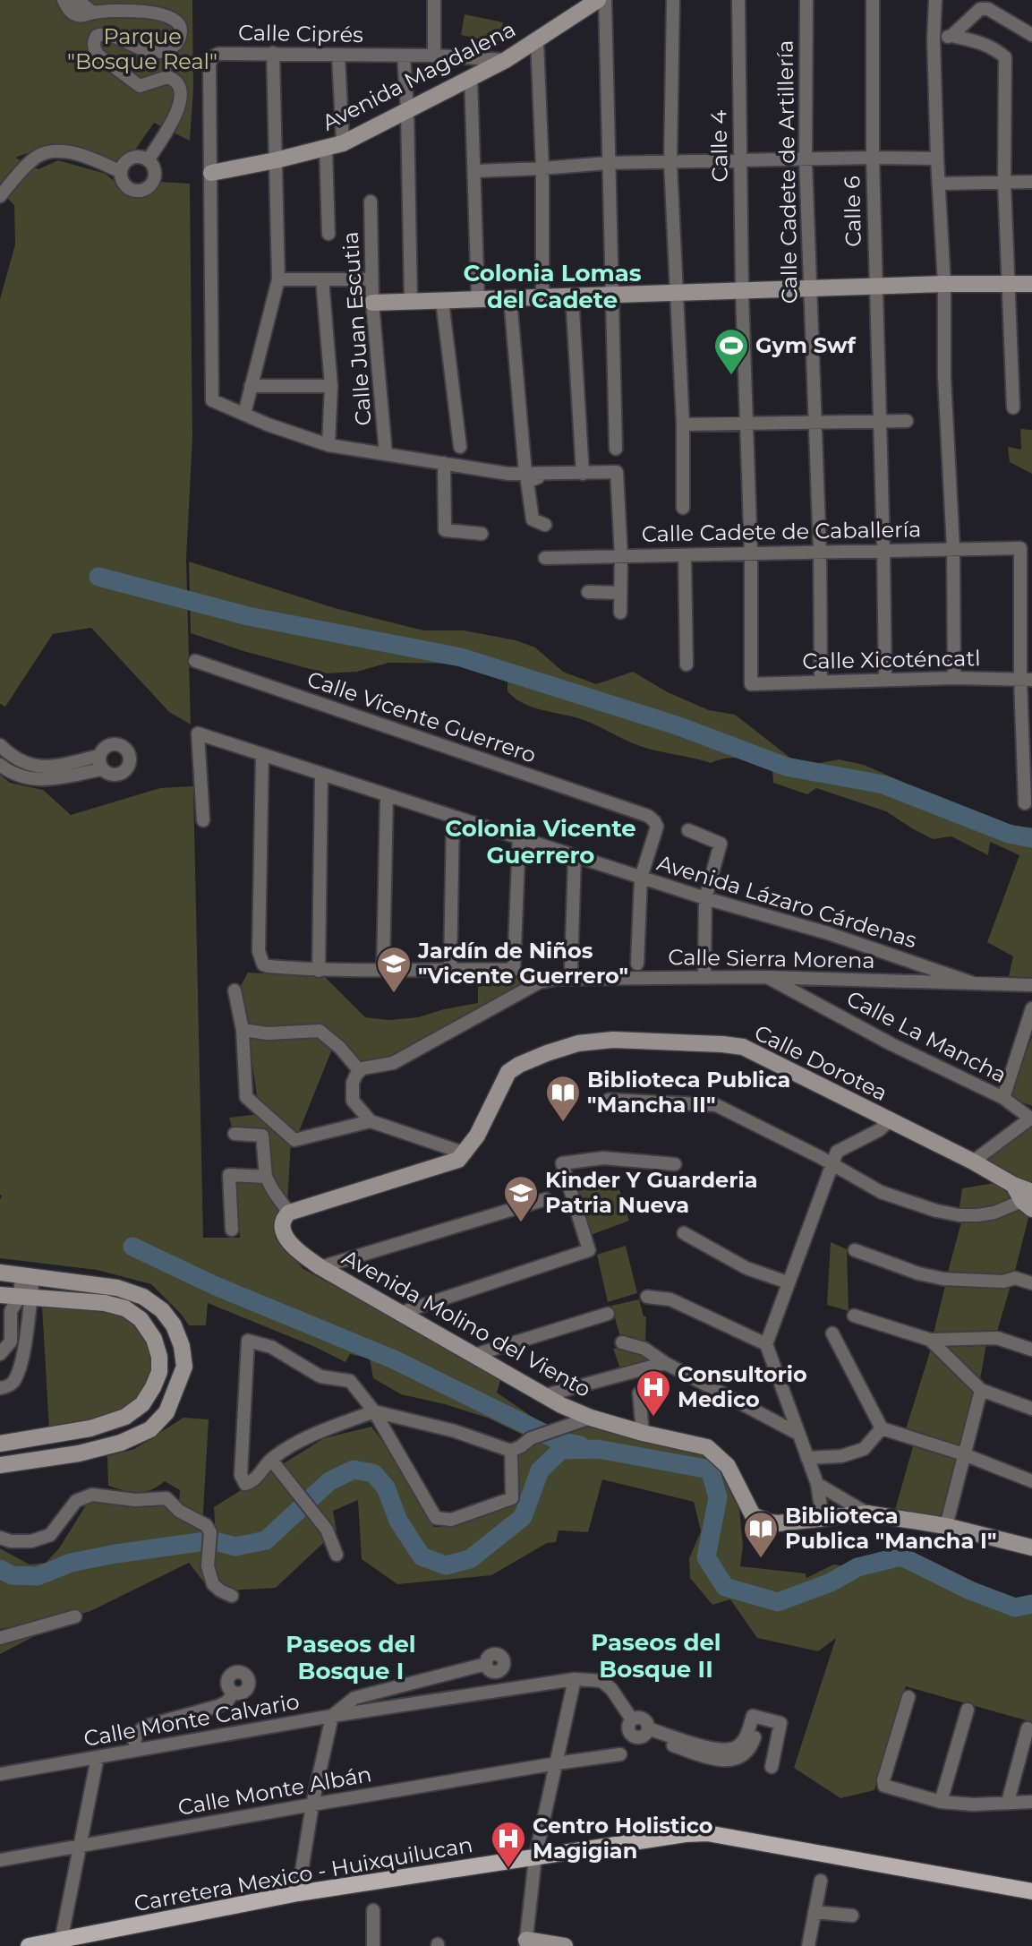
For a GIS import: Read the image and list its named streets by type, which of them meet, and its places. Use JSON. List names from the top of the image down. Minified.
{"streets":{"main road":["Carretera Mexico - Huixquilucan"],"street":["Calle Ciprés","Avenida Magdalena","Calle 4","Calle Cadete de Artillería","Calle 6","Calle Juan Escutia","Calle Cadete de Caballería","Calle Xicoténcatl","Calle Vicente Guerrero","Avenida Lázaro Cárdenas","Calle Sierra Morena","Calle La Mancha","Calle Dorotea","Avenida Molino del Viento","Calle Monte Calvario","Calle Monte Albán"]},"crossings":[["Calle Ciprés","Avenida Magdalena"],["Calle 4","Calle Cadete de Caballería"],["Calle 4","Calle Xicoténcatl"],["Calle Cadete de Artillería","Calle Cadete de Caballería"],["Calle Cadete de Artillería","Calle Xicoténcatl"],["Calle 6","Calle Cadete de Caballería"],["Calle 6","Calle Xicoténcatl"],["Calle Cadete de Caballería","Calle Xicoténcatl"],["Calle Vicente Guerrero","Avenida Lázaro Cárdenas"],["Avenida Lázaro Cárdenas","Calle Sierra Morena"],["Calle Sierra Morena","Calle La Mancha"]],"districts":["Colonia Lomas del Cadete","Colonia Vicente Guerrero","Paseos del Bosque II","Paseos del Bosque I"],"parks":["Parque \"Bosque Real\""],"places":{"sports":["Gym Swf"],"school or university":["Jardín de Niños \"Vicente Guerrero\"","Kinder Y Guarderia Patria Nueva"],"library":["Biblioteca Publica \"Mancha II\"","Biblioteca Publica \"Mancha I\""],"hospital":["Consultorio Medico","Centro Holistico Magigian"]}}
